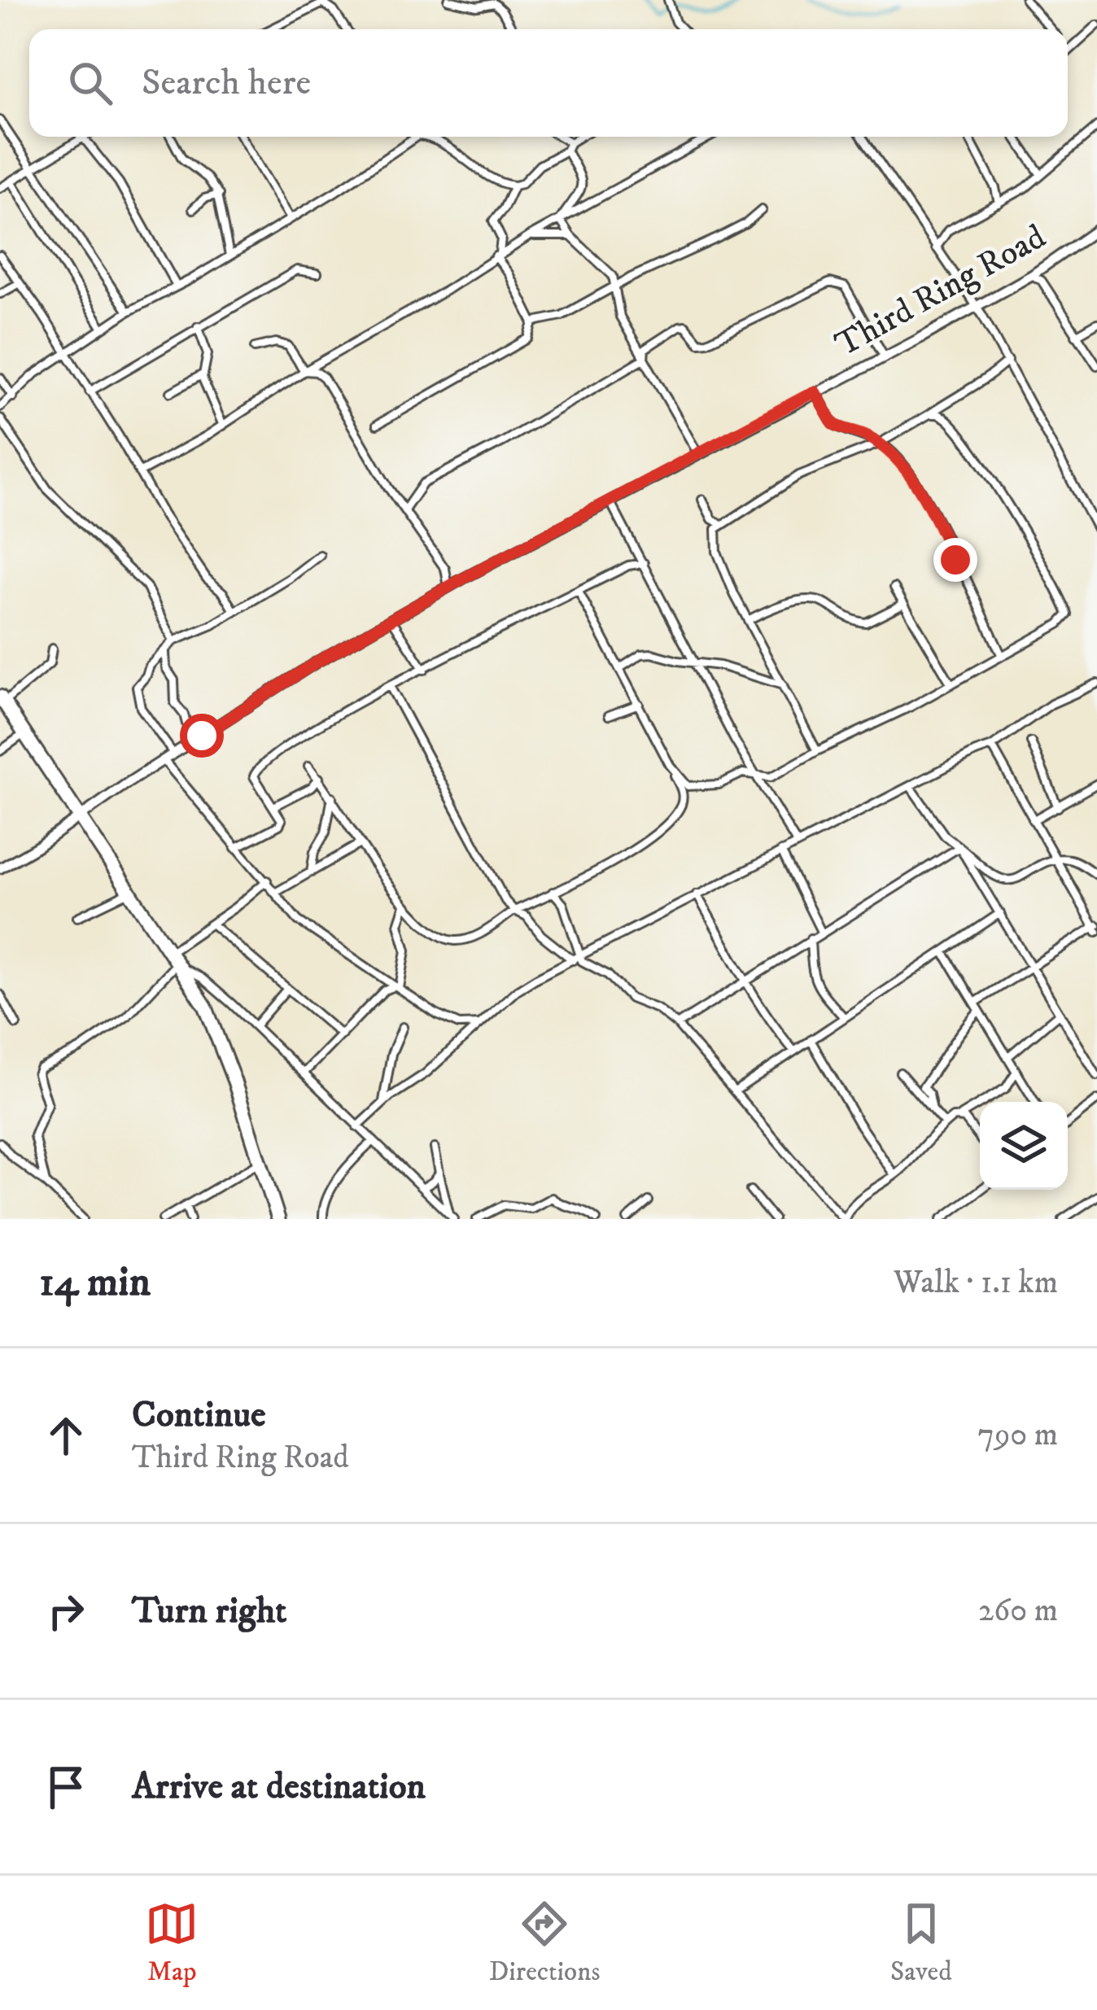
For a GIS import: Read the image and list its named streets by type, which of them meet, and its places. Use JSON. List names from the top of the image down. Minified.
{"streets":{"street":["Third Ring Road"]},"page":{"search":"Search here","heading":["14 min","Walk · 1.1 km"],"list":[["Continue","Third Ring Road","790 m"],["Turn right","260 m"],"Arrive at destination"],"nav":["Map","Directions","Saved"]}}
